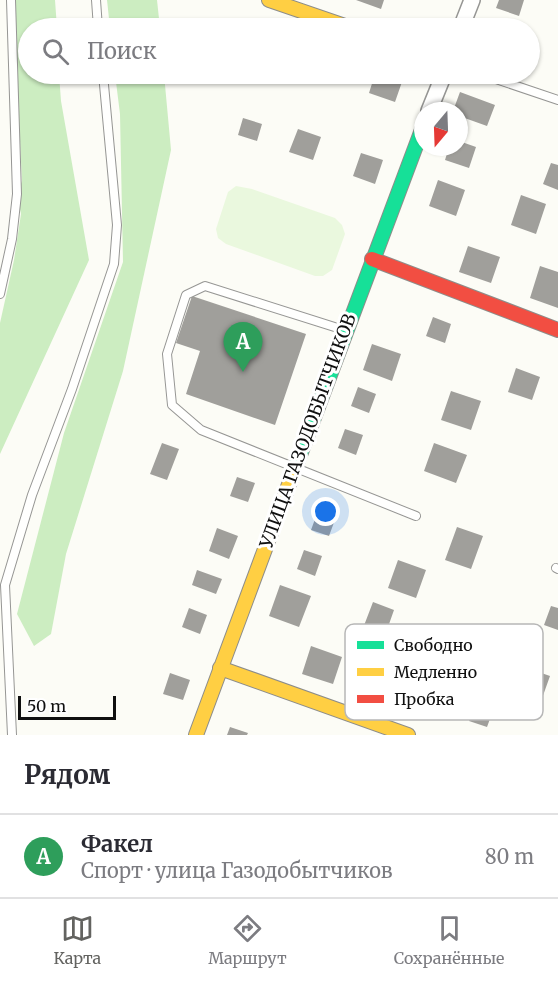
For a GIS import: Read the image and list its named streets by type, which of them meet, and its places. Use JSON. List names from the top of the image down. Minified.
{"streets":{"street":["УЛИЦА ГАЗОДОБЫТЧИКОВ"]},"legend":["Свободно","Медленно","Пробка"],"scale_bar":"50 m","north":"bottom","page":{"search":"Поиск","pins":"A","scale":"50 m","heading":"Рядом","list":[{"mark":"A","name":"Факел","note":"Спорт · улица Газодобытчиков","value":"80 m"}],"nav":["Карта","Маршрут","Сохранённые"]}}
